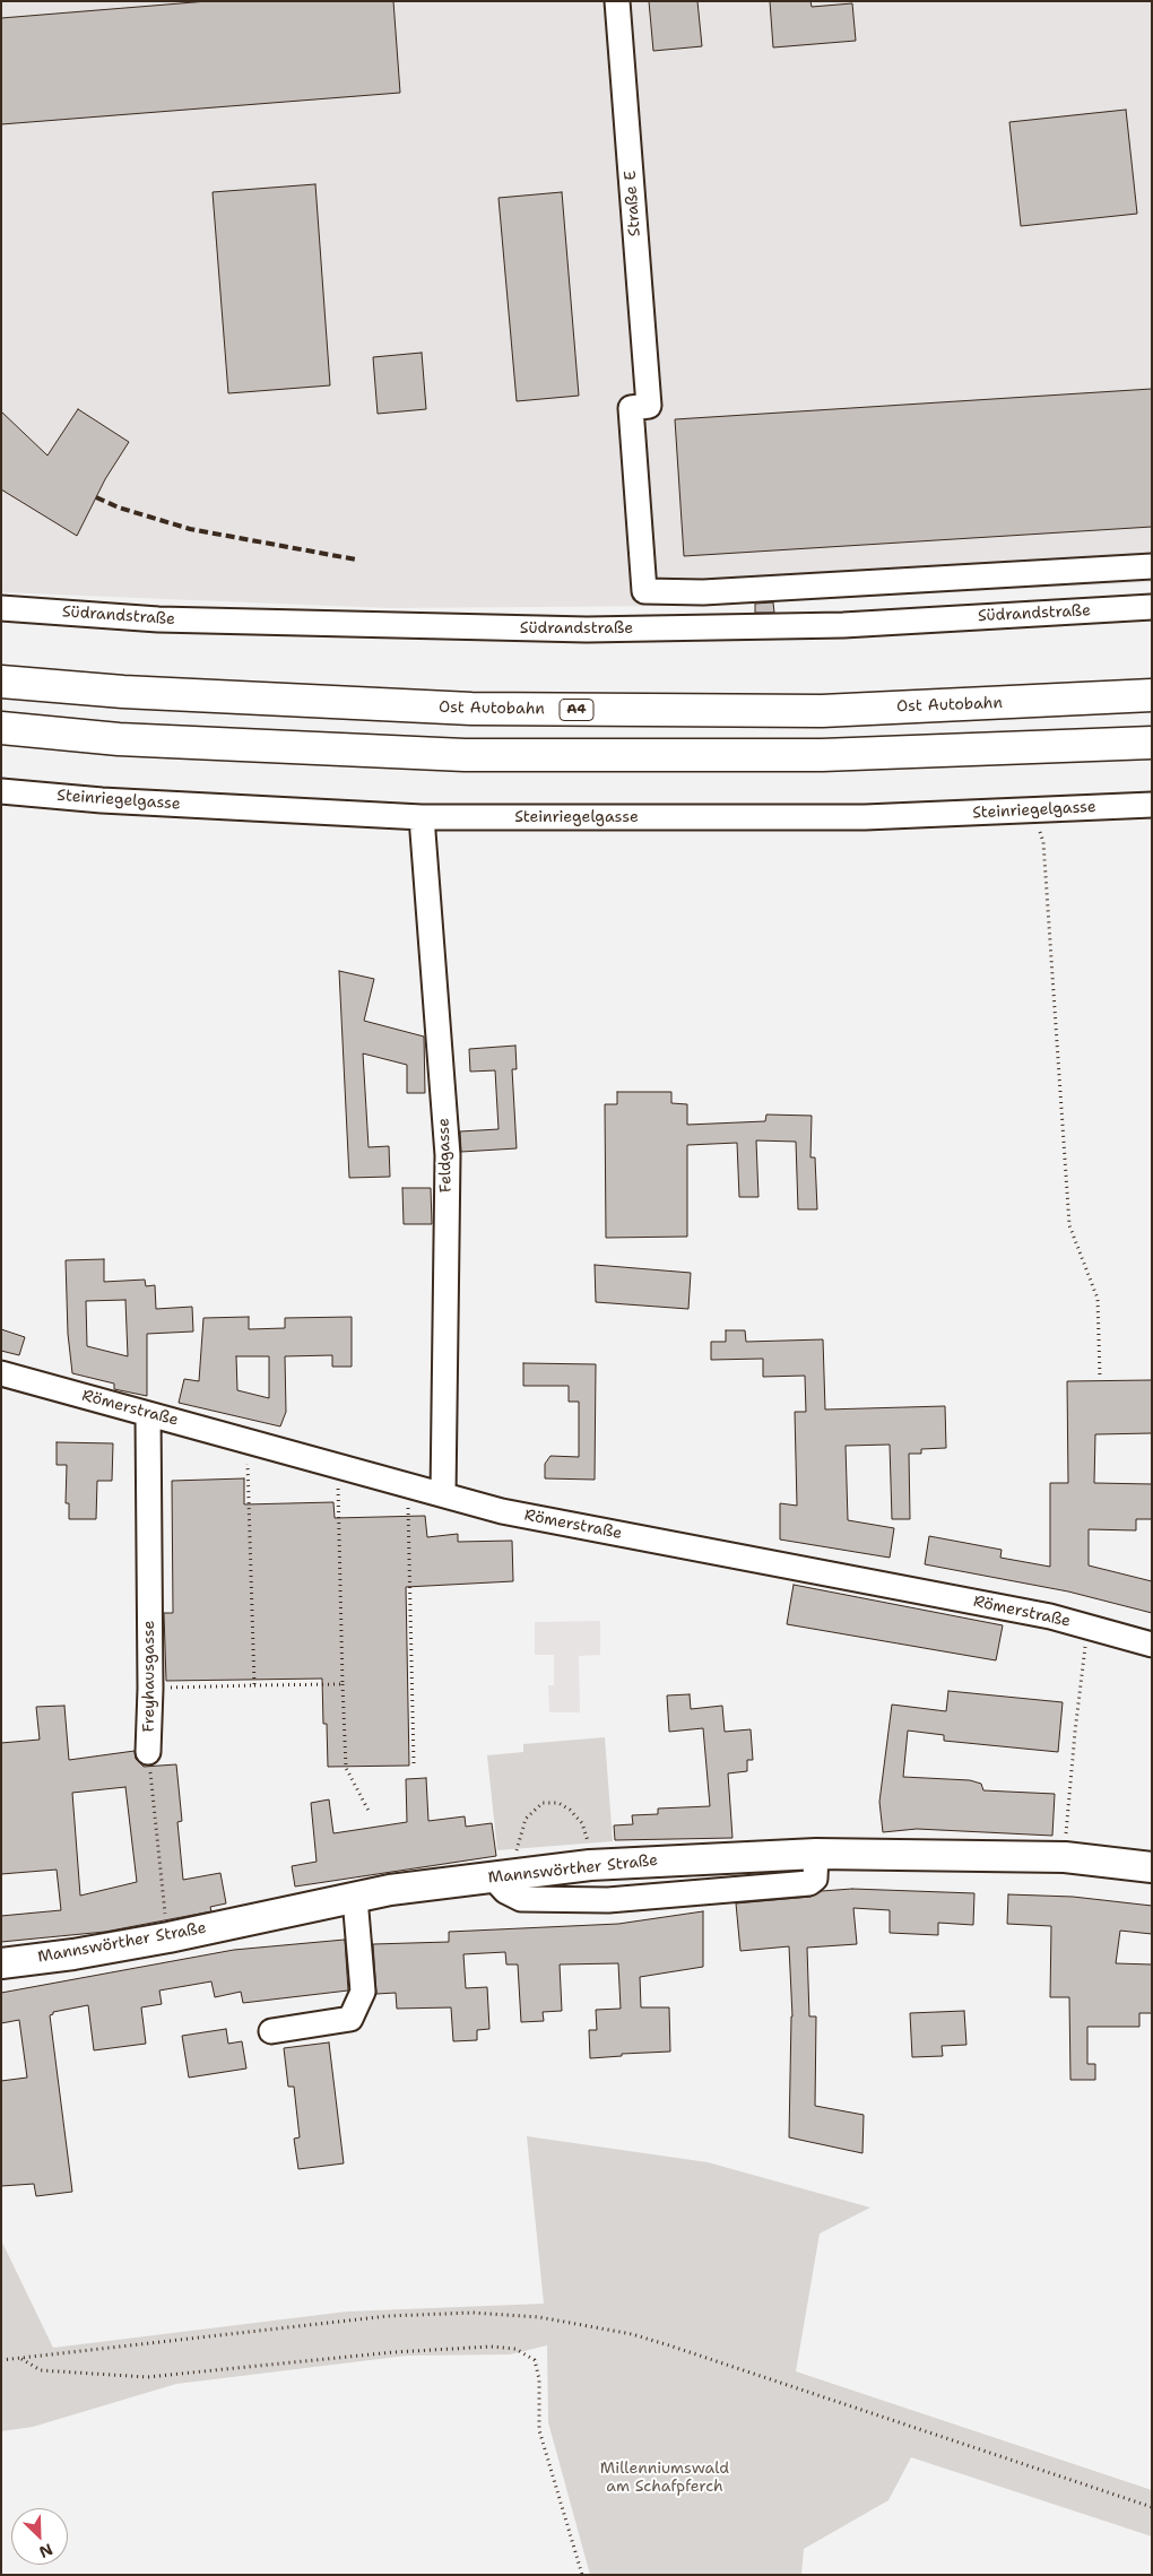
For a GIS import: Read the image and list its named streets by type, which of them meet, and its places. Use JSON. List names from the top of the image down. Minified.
{"streets":{"highway":["Ost Autobahn","A4"],"main road":["Mannswörther Straße"],"street":["Straße E","Südrandstraße","Steinriegelgasse","Feldgasse","Römerstraße","Freyhausgasse"]},"crossings":[["Steinriegelgasse","Feldgasse"],["Feldgasse","Römerstraße"],["Römerstraße","Freyhausgasse"],["Freyhausgasse","Mannswörther Straße"]],"parks":["Millenniumswald am Schafpferch"],"north":"bottom right"}
